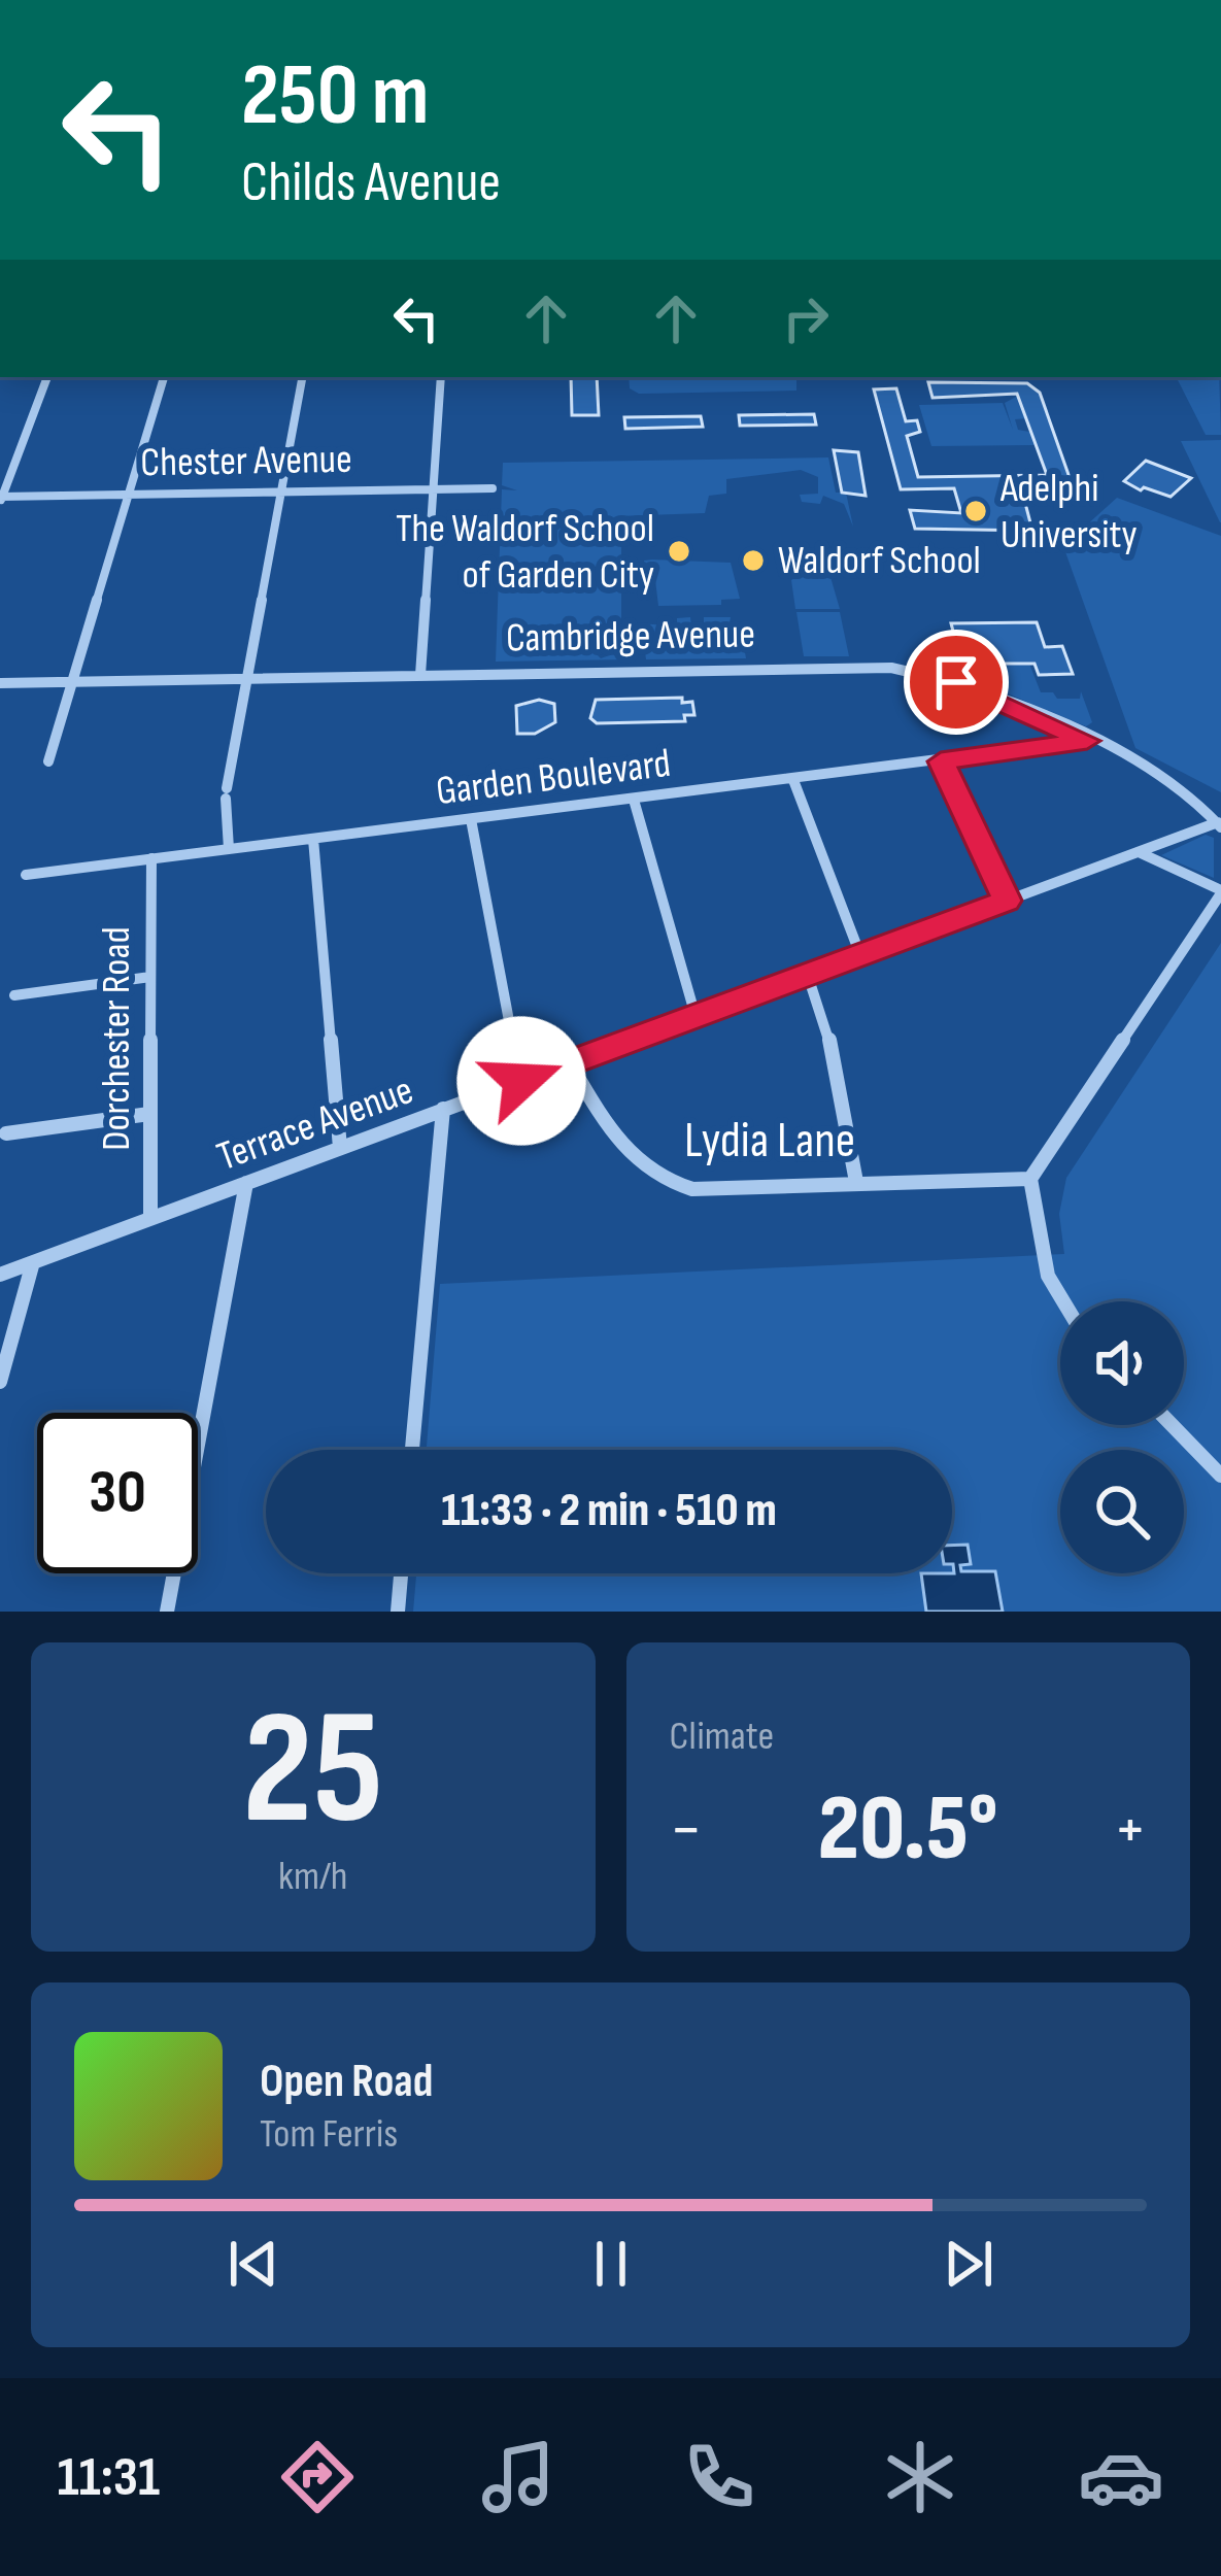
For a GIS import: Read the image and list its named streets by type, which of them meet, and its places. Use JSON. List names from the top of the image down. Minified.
{"streets":{"street":["Chester Avenue","Cambridge Avenue","Garden Boulevard","Dorchester Road","Terrace Avenue","Lydia Lane"]},"crossings":[["Cambridge Avenue","Garden Boulevard"],["Cambridge Avenue","Terrace Avenue"],["Garden Boulevard","Dorchester Road"],["Dorchester Road","Terrace Avenue"],["Terrace Avenue","Lydia Lane"]],"places":["Adelphi University","The Waldorf School of Garden City","Waldorf School"],"page":{"turn":["250 m","Childs Avenue"],"limit":"30","trip":"11:33 · 2 min · 510 m","tile":[["25","km/h"],"Climate"],"heat":["−","20.5°","+"],"song":["Open Road","Tom Ferris"],"tabs":"11:31"}}
